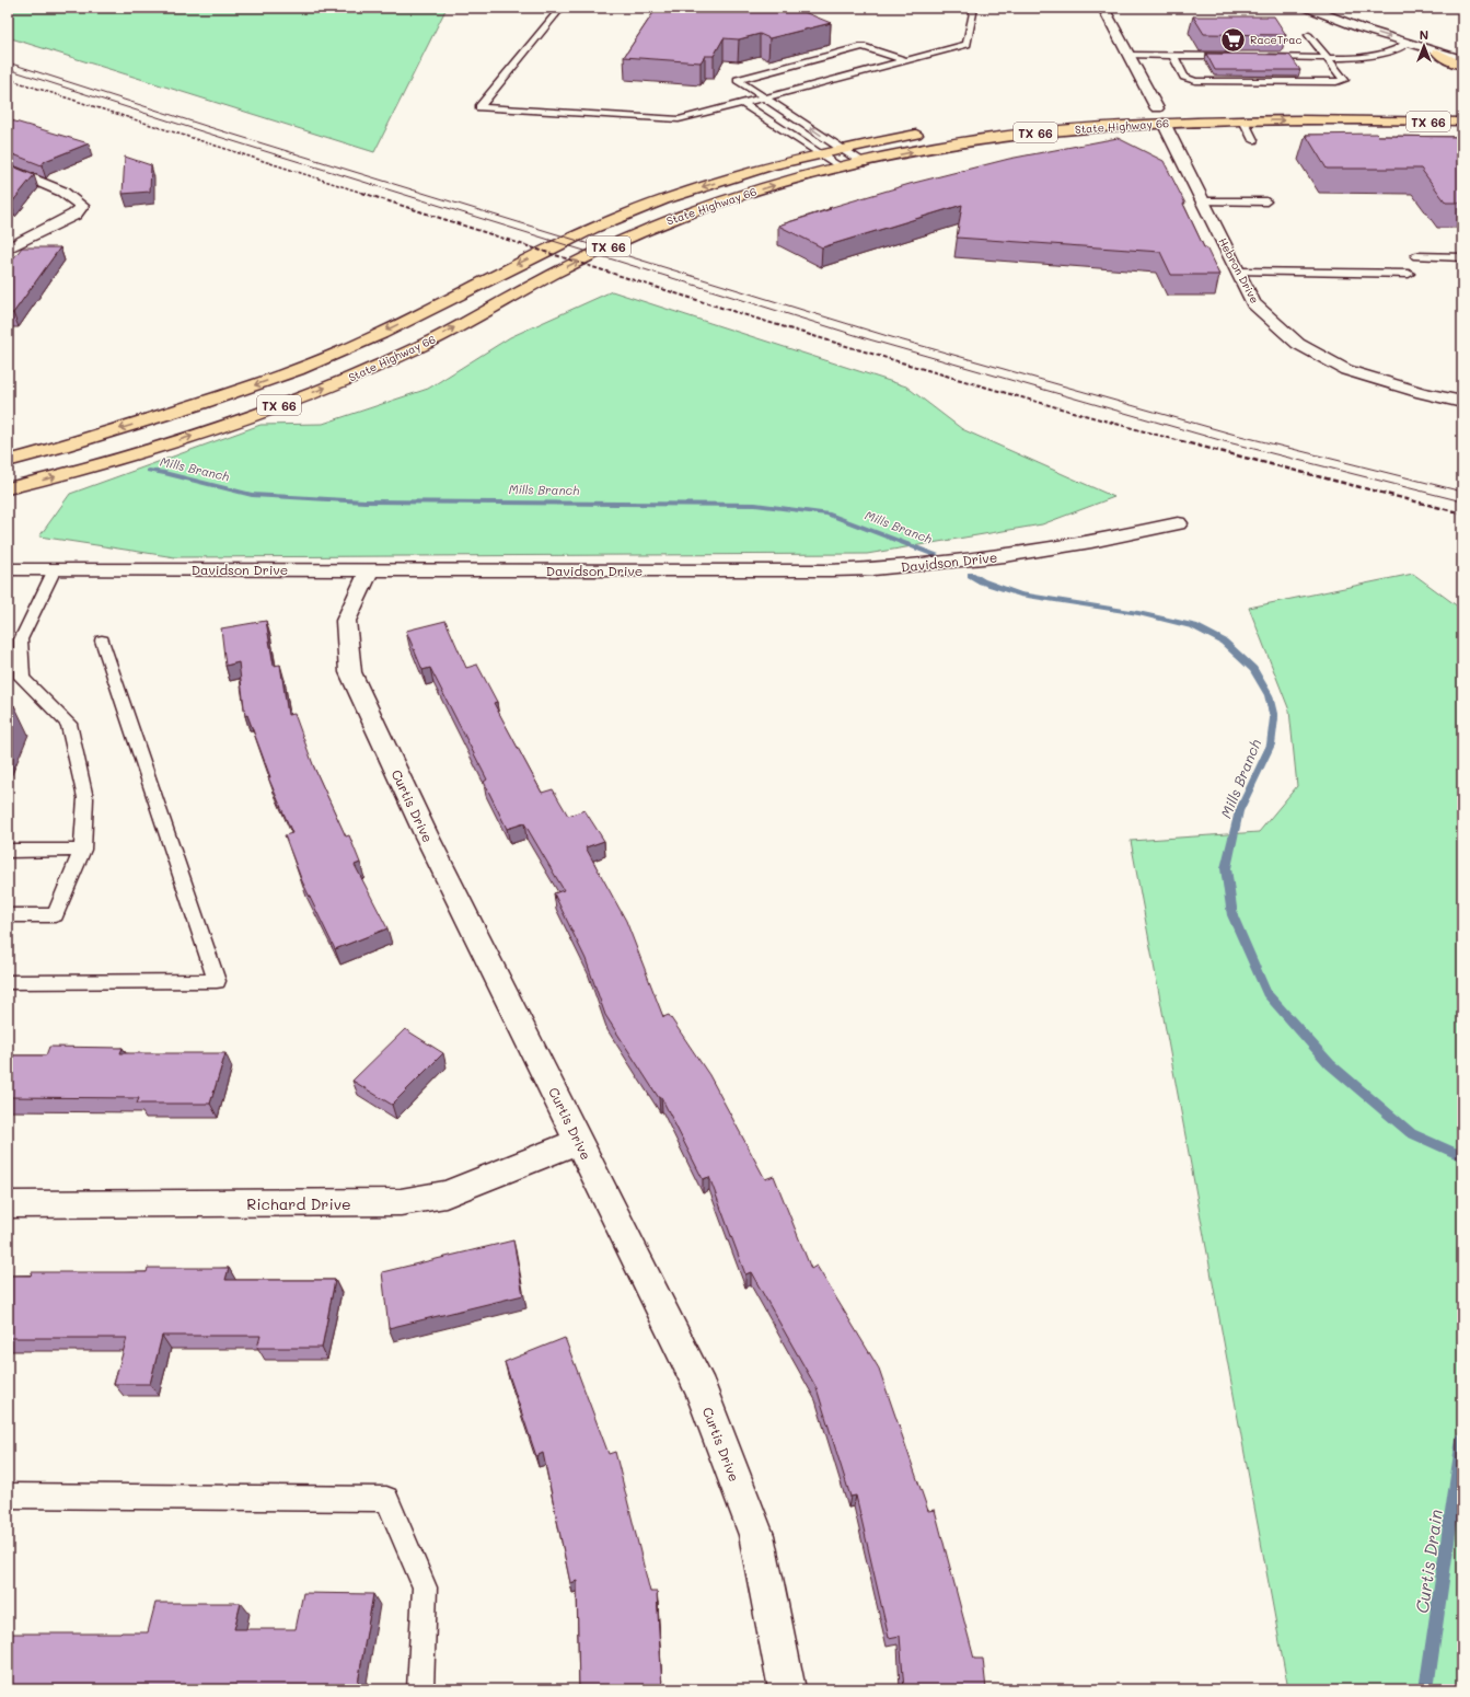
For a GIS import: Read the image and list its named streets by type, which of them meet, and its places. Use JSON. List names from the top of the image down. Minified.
{"streets":{"main road":["TX 66","State Highway 66"],"street":["Hebron Drive","Davidson Drive","Curtis Drive","Richard Drive"]},"crossings":[["State Highway 66","Hebron Drive"],["Davidson Drive","Curtis Drive"],["Curtis Drive","Richard Drive"]],"water":["Mills Branch","Curtis Drain"],"places":{"supermarket":["RaceTrac"]},"north":"top"}
